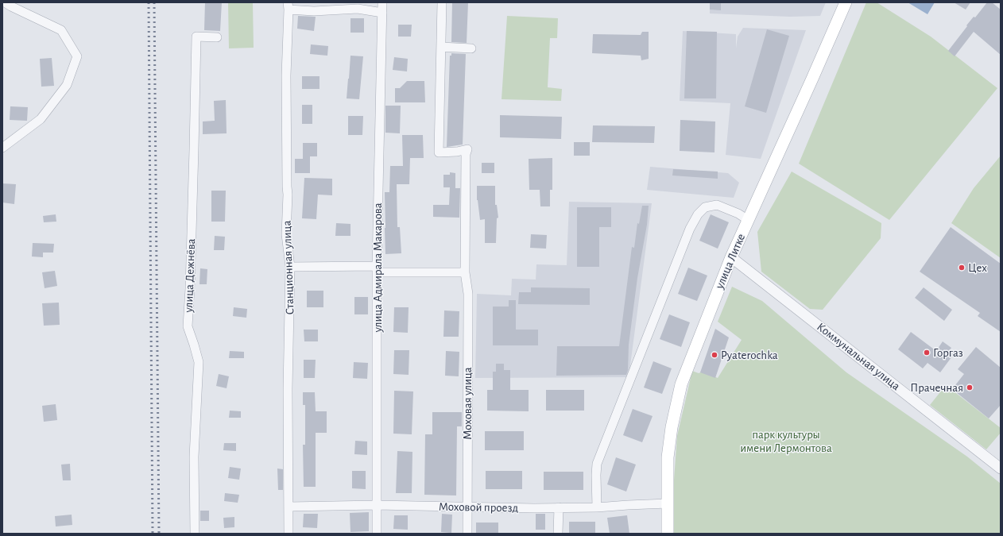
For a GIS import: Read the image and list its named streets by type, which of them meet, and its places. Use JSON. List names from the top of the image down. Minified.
{"streets":{"main road":["улица Литке"],"street":["Станционная улица","улица Адмирала Макарова","улица Дежнёва","Коммунальная улица","Моховая улица","Моховой проезд"]},"crossings":[["улица Литке","Коммунальная улица"],["улица Литке","Моховой проезд"],["Станционная улица","Моховой проезд"],["улица Адмирала Макарова","Моховой проезд"],["Моховая улица","Моховой проезд"]],"parks":["парк культуры имени Лермонтова"],"places":["Цех","Горгаз","Pyaterochka","Прачечная"]}
